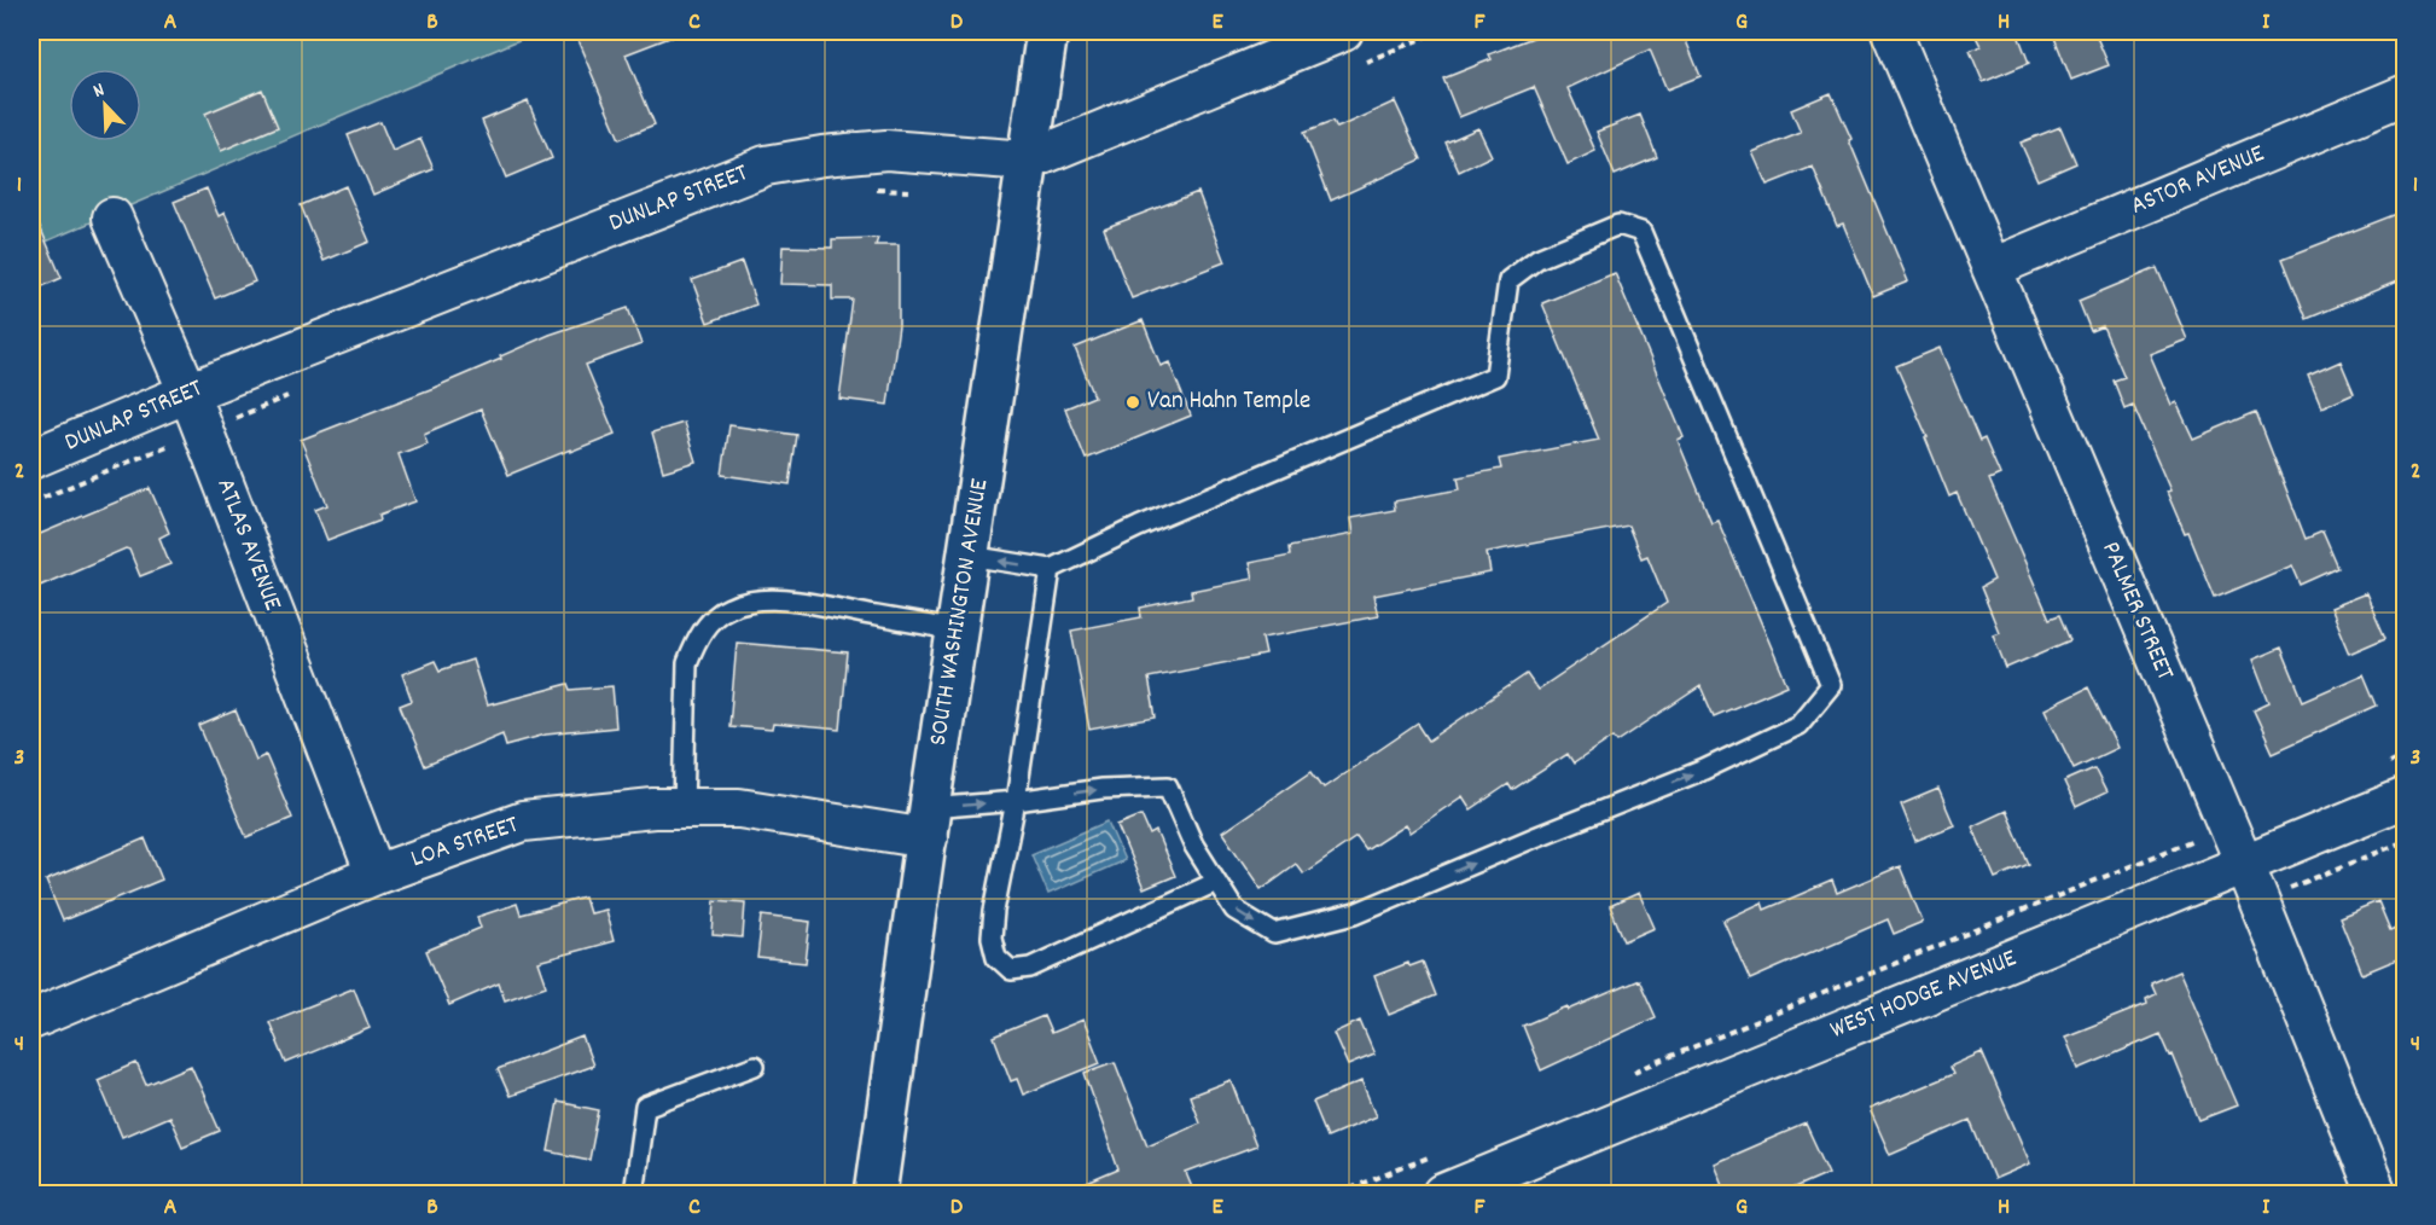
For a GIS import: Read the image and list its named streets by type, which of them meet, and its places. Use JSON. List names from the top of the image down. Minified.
{"streets":{"street":["ASTOR AVENUE","DUNLAP STREET","ATLAS AVENUE","PALMER STREET","SOUTH WASHINGTON AVENUE","LOA STREET","WEST HODGE AVENUE"]},"crossings":[["ASTOR AVENUE","PALMER STREET"],["DUNLAP STREET","ATLAS AVENUE"],["DUNLAP STREET","SOUTH WASHINGTON AVENUE"],["ATLAS AVENUE","LOA STREET"],["PALMER STREET","WEST HODGE AVENUE"],["SOUTH WASHINGTON AVENUE","LOA STREET"]],"places":["Van Hahn Temple"],"north":"top left","grid":{"columns":["A","B","C","D","E","F","G","H","I"],"rows":["1","2","3","4"]}}
